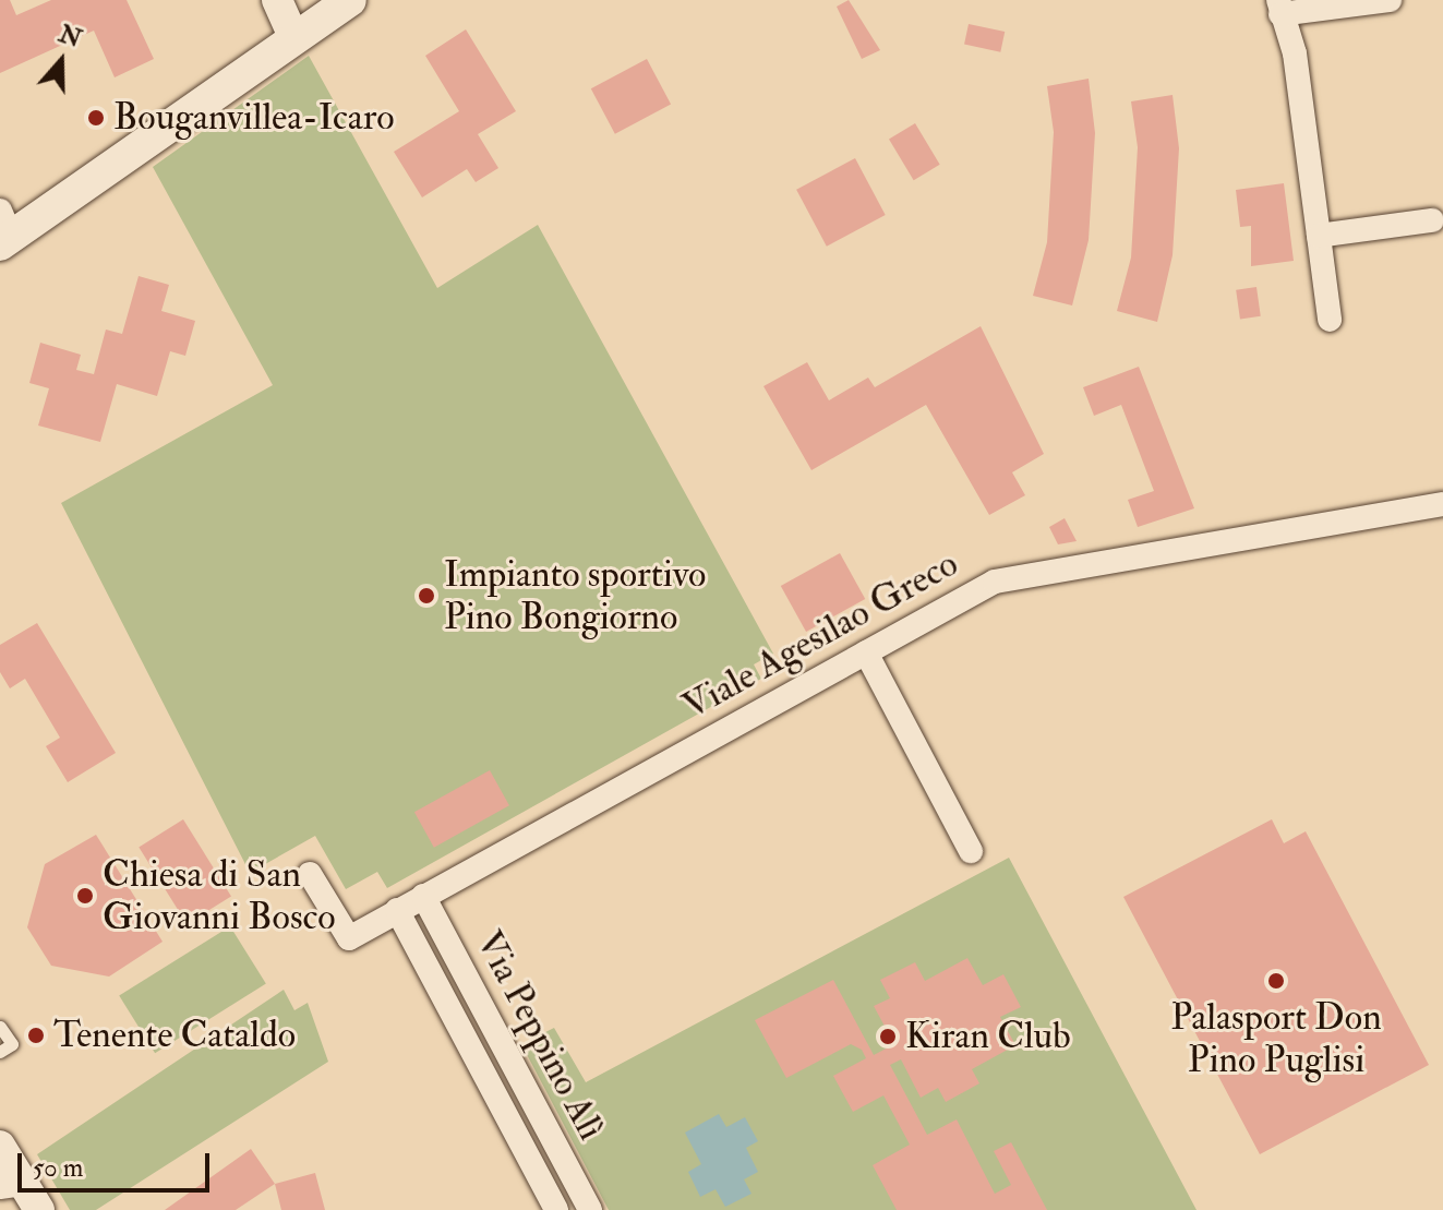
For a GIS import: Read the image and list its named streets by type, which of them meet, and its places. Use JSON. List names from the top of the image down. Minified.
{"streets":{"street":["Viale Agesilao Greco","Via Peppino Alì"]},"crossings":[["Viale Agesilao Greco","Via Peppino Alì"]],"places":["Bouganvillea-Icaro","Impianto sportivo Pino Bongiorno","Chiesa di San Giovanni Bosco","Palasport Don Pino Puglisi","Tenente Cataldo","Kiran Club"],"scale_bar":"50 m","north":"top"}
